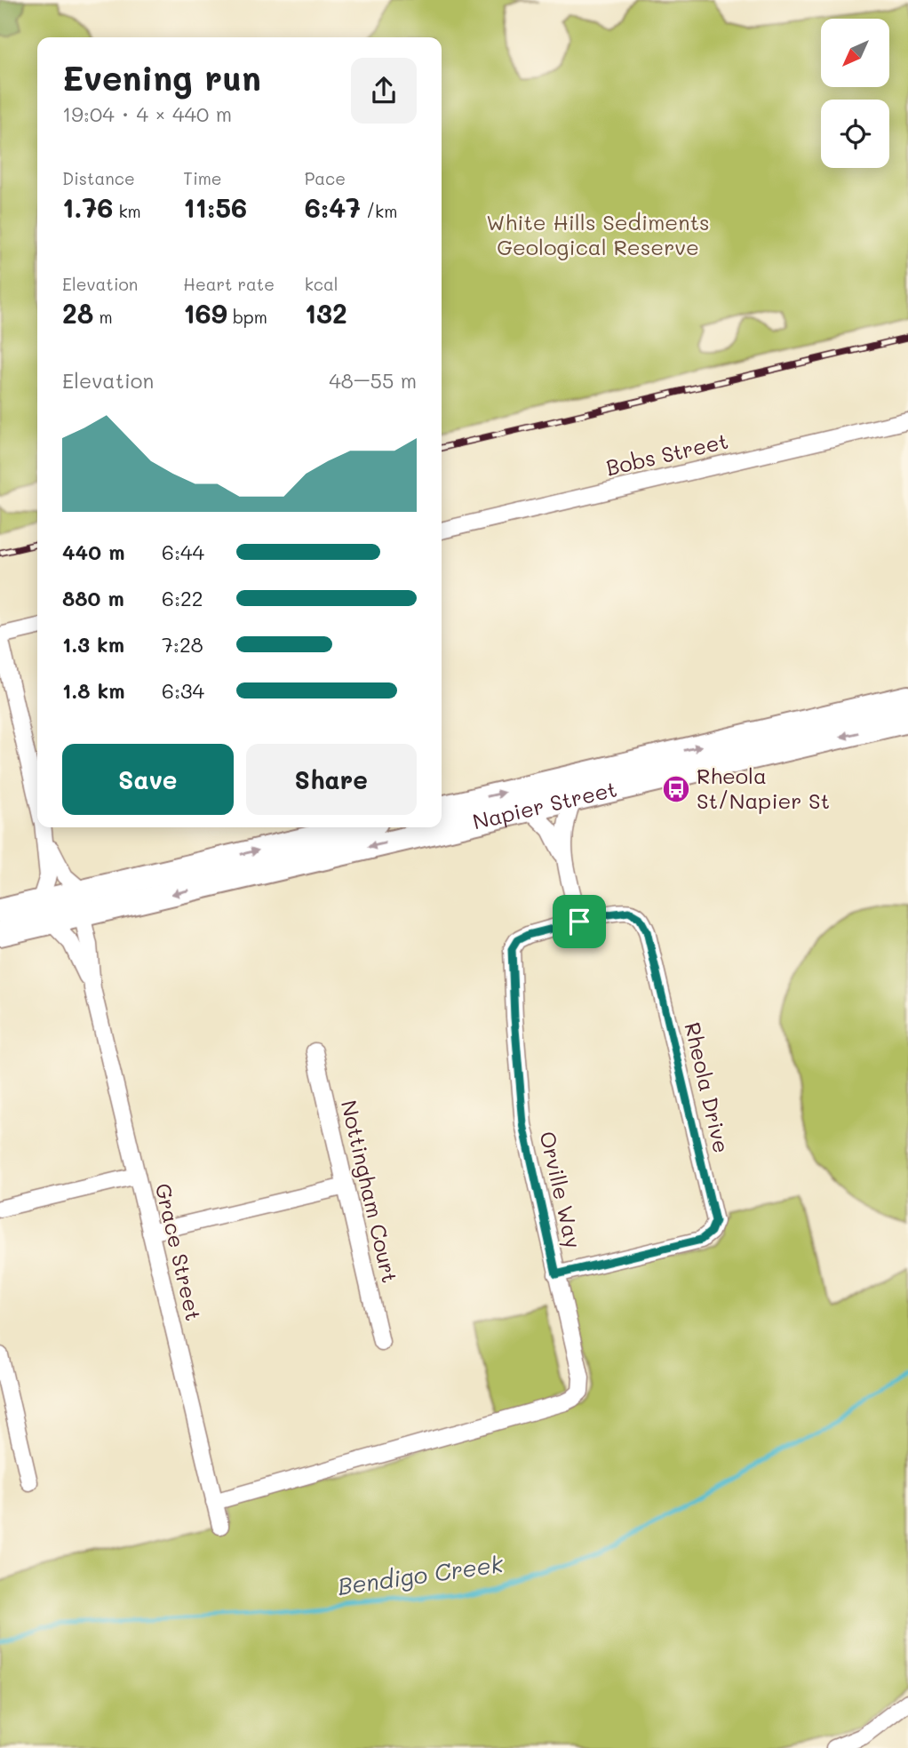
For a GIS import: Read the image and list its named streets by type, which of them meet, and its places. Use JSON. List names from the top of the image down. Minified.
{"streets":{"highway":["Napier Street"],"street":["Bobs Street","Rheola Drive","Orville Way","Nottingham Court","Grace Street"]},"crossings":[["Napier Street","Grace Street"],["Rheola Drive","Orville Way"],["Orville Way","Grace Street"]],"water":["Bendigo Creek"],"parks":["White Hills Sediments Geological Reserve"],"places":{"bus stop":["Rheola St/Napier St"]},"north":"bottom left","page":{"heading":["Evening run","19:04 · 4 × 440 m"],"stats":[["Distance","1.76 km"],["Time","11:56"],["Pace","6:47 /km"],["Elevation","28 m"],["Heart rate","169 bpm"],["kcal","132"]],"chart":["Elevation","48–55 m"],"list":[{"name":"440 m","note":"6:44"},{"name":"880 m","note":"6:22"},{"name":"1.3 km","note":"7:28"},{"name":"1.8 km","note":"6:34"}],"buttons":["Save","Share"]}}
